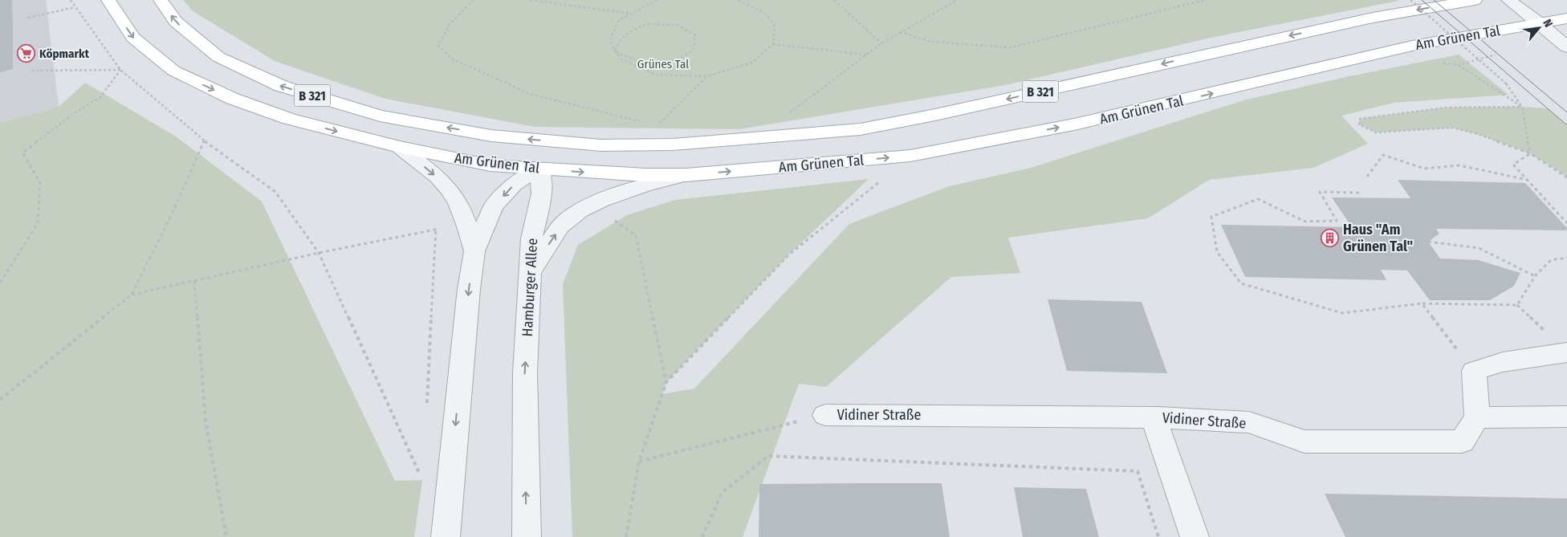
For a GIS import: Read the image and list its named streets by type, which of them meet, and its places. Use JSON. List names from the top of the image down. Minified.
{"streets":{"main road":["Am Grünen Tal","B 321"],"street":["Hamburger Allee","Vidiner Straße"]},"crossings":[["Am Grünen Tal","Hamburger Allee"]],"parks":["Grünes Tal"],"places":{"supermarket":["Köpmarkt"],"building":["Haus \"Am Grünen Tal\""]},"north":"top right"}
